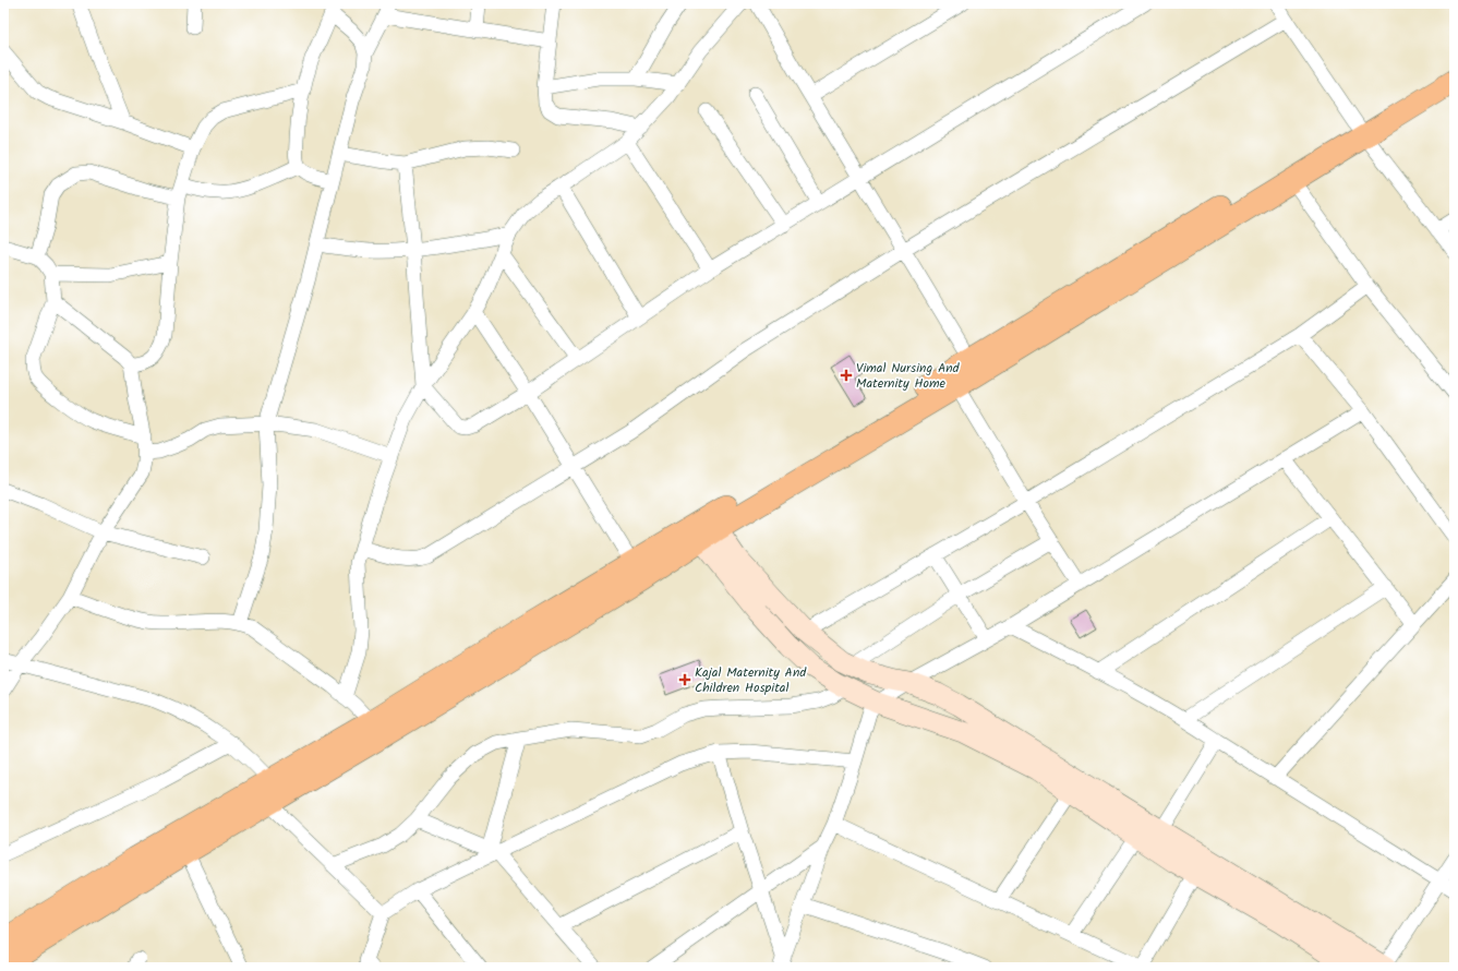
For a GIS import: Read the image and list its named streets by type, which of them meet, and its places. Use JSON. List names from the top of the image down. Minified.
{"places":{"health":["Vimal Nursing And Maternity Home","Kajal Maternity And Children Hospital"]}}
